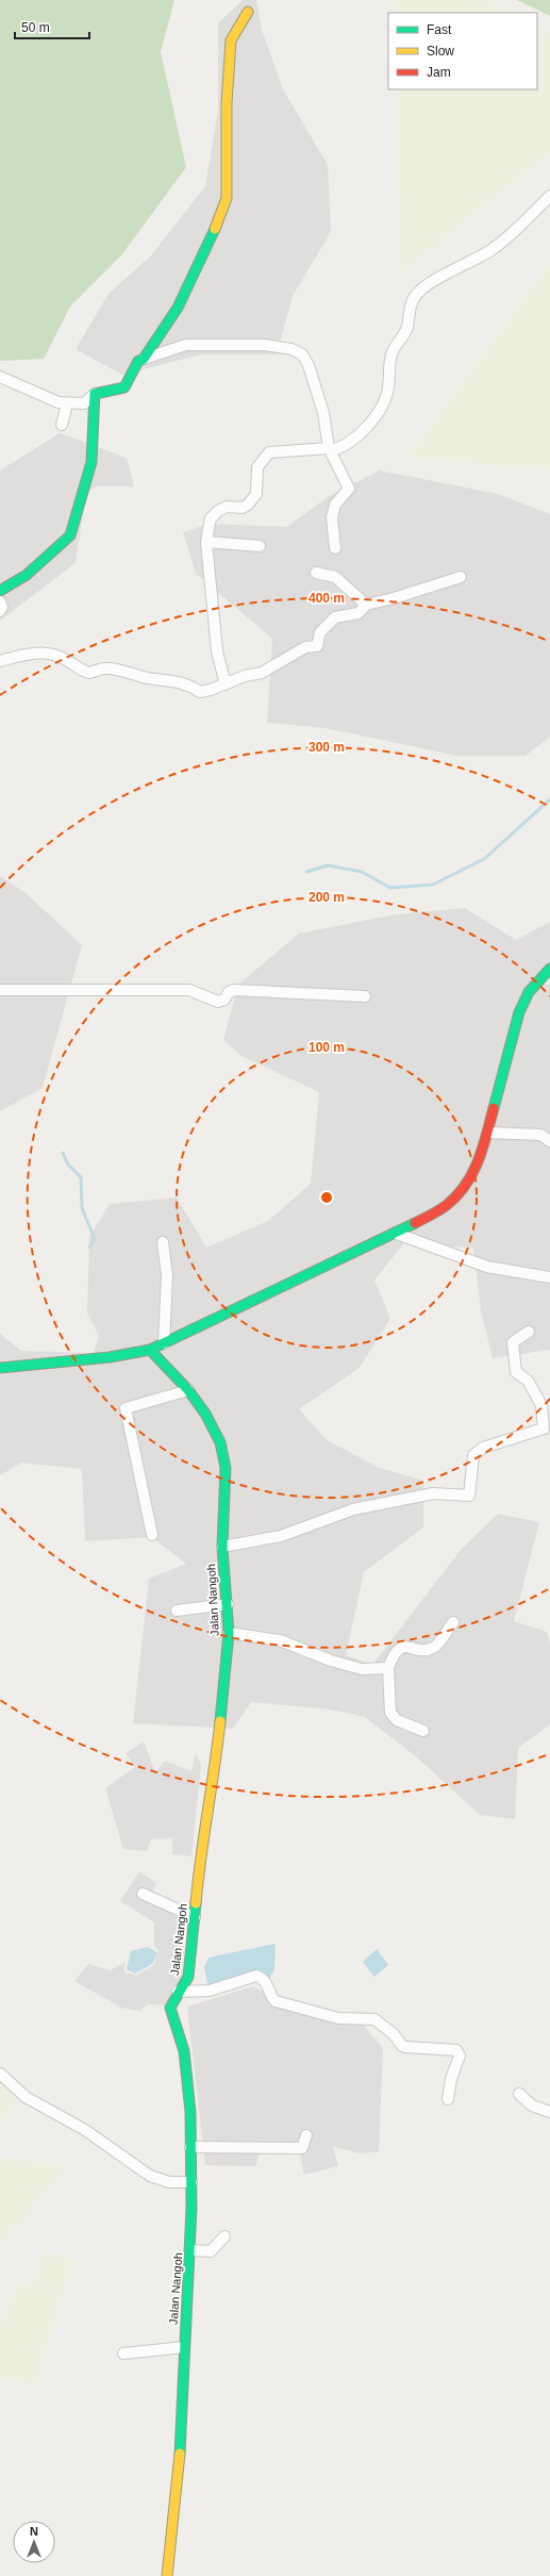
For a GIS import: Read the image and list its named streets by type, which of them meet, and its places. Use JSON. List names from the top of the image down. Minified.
{"streets":{"street":["Jalan Nangoh"]},"legend":["Fast","Slow","Jam"],"scale_bar":"50 m","north":"top","rings":["400 m","300 m","200 m","100 m"]}
